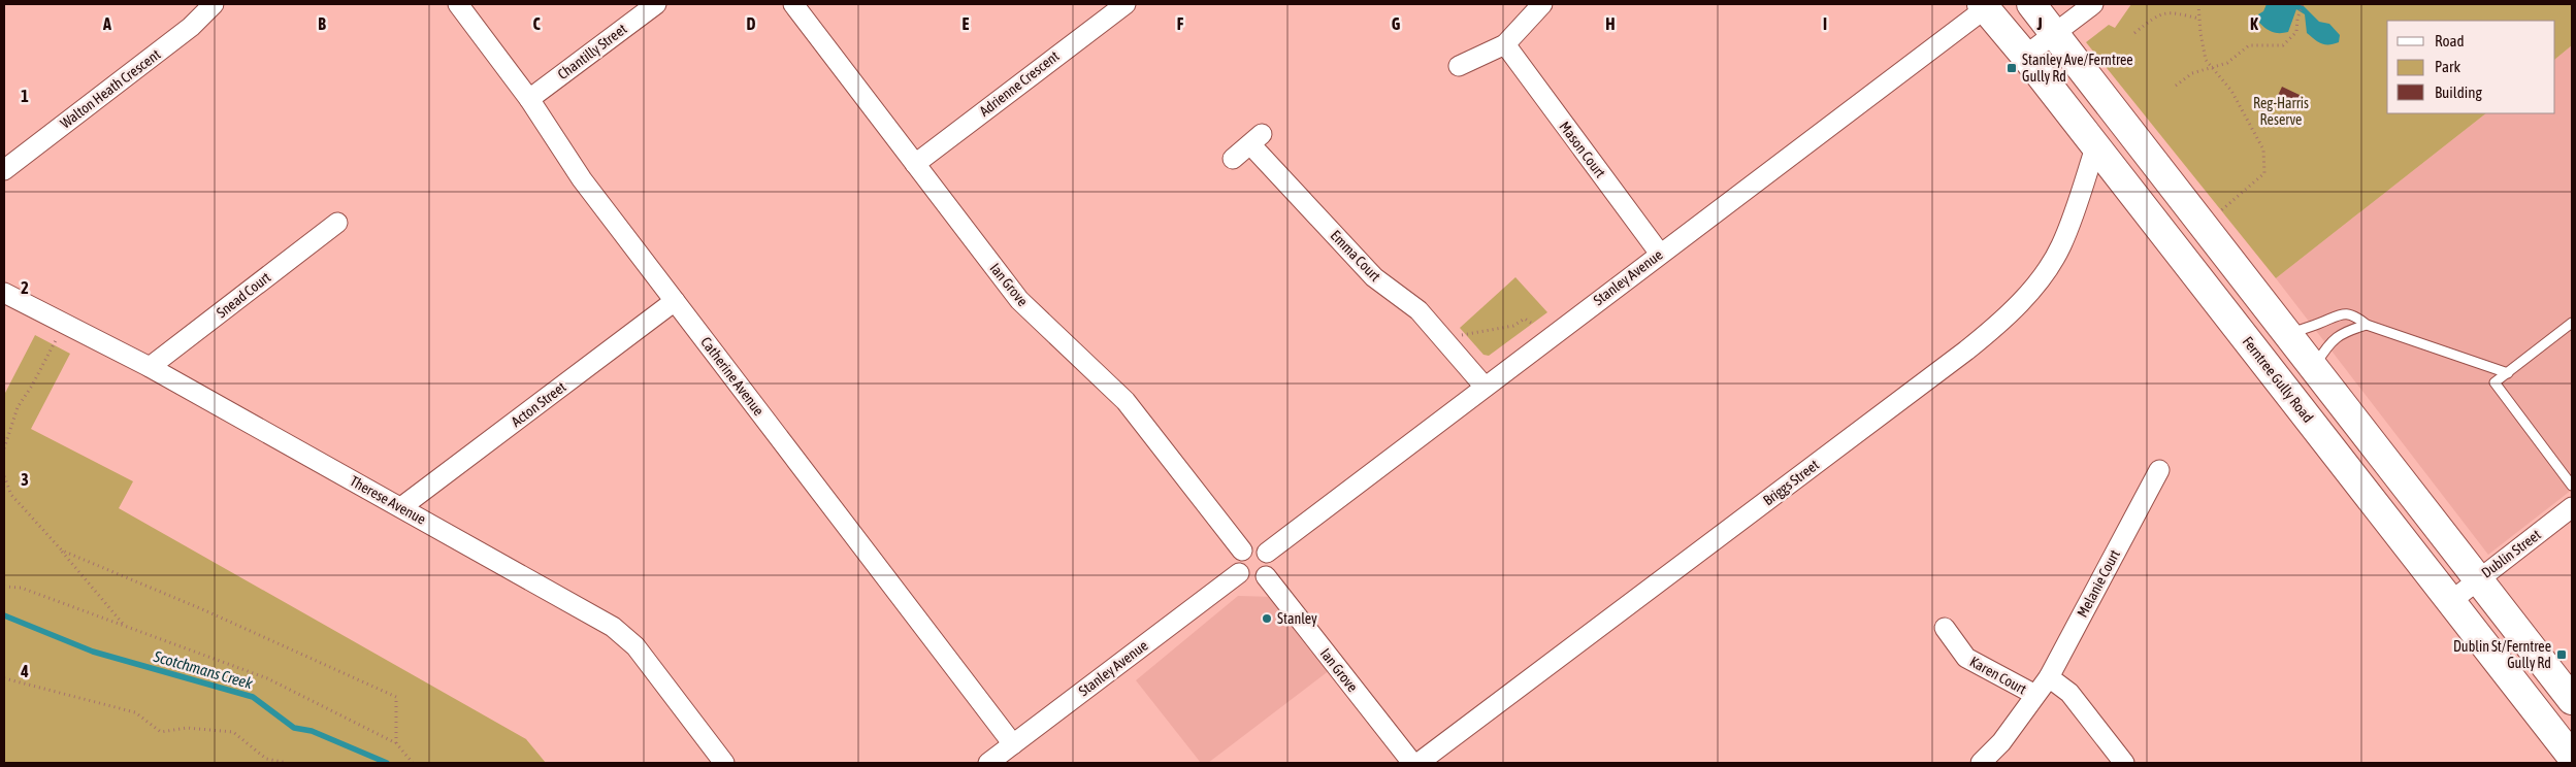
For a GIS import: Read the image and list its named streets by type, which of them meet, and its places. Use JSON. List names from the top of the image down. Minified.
{"streets":{"main road":["Ferntree Gully Road"],"street":["Chantilly Street","Adrienne Crescent","Walton Heath Crescent","Mason Court","Emma Court","Stanley Avenue","Ian Grove","Snead Court","Catherine Avenue","Acton Street","Briggs Street","Therese Avenue","Dublin Street","Melanie Court","Karen Court"]},"crossings":[["Chantilly Street","Catherine Avenue"],["Adrienne Crescent","Ian Grove"],["Mason Court","Stanley Avenue"],["Emma Court","Stanley Avenue"],["Stanley Avenue","Ian Grove"],["Stanley Avenue","Catherine Avenue"],["Stanley Avenue","Ferntree Gully Road"],["Snead Court","Therese Avenue"],["Catherine Avenue","Acton Street"],["Ferntree Gully Road","Briggs Street"],["Ferntree Gully Road","Dublin Street"],["Acton Street","Therese Avenue"],["Melanie Court","Karen Court"]],"water":["Scotchmans Creek"],"parks":["Reg-Harris Reserve"],"places":{"transit":["Stanley Ave/Ferntree Gully Rd","Dublin St/Ferntree Gully Rd"],"other":["Stanley"]},"legend":["Road","Park","Building"],"grid":{"columns":["A","B","C","D","E","F","G","H","I","J","K"],"rows":["1","2","3","4"]}}
